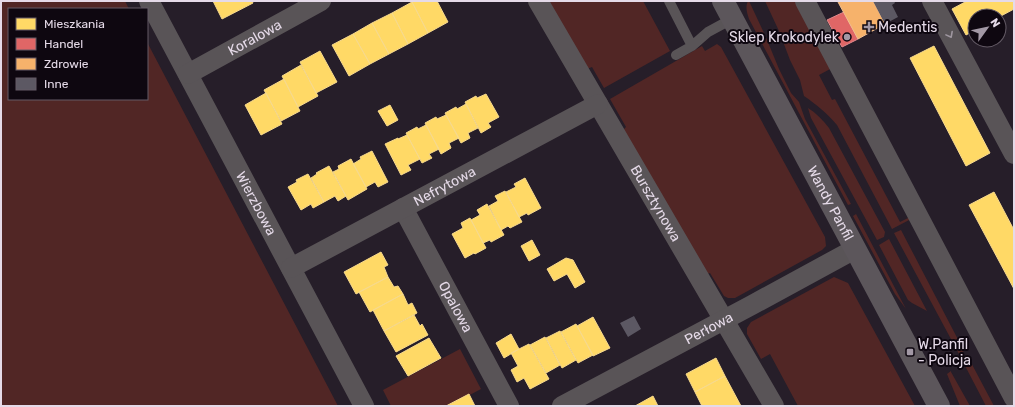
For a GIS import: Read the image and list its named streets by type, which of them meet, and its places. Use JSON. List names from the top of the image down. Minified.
{"streets":{"street":["Koralowa","Nefrytowa","Wierzbowa","Bursztynowa","Wandy Panfil","Opalowa","Perłowa"]},"crossings":[["Koralowa","Wierzbowa"],["Nefrytowa","Wierzbowa"],["Nefrytowa","Bursztynowa"],["Nefrytowa","Opalowa"],["Bursztynowa","Perłowa"],["Wandy Panfil","Perłowa"]],"places":{"health":["Medentis"],"other":["Sklep Krokodylek"],"transit":["W.Panfil - Policja"]},"legend":["Mieszkania","Handel","Zdrowie","Inne"],"north":"top right"}
